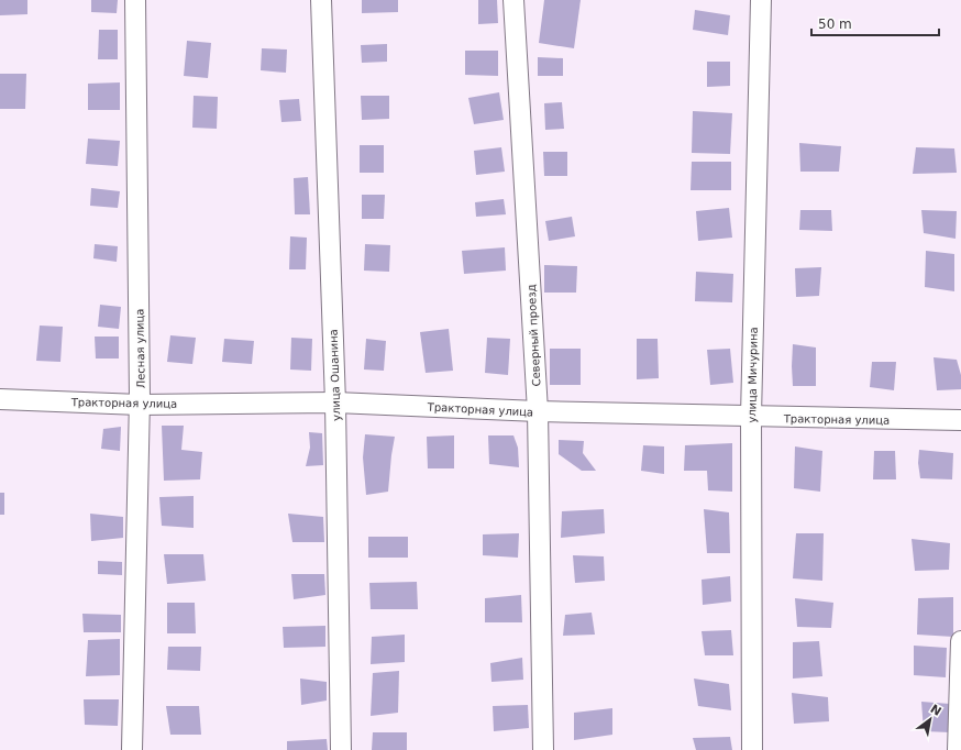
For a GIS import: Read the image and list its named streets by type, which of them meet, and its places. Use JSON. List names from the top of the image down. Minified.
{"streets":{"street":["Северный проезд","Лесная улица","улица Ошанина","улица Мичурина","Тракторная улица"]},"crossings":[["Северный проезд","Тракторная улица"],["Лесная улица","Тракторная улица"],["улица Ошанина","Тракторная улица"],["улица Мичурина","Тракторная улица"]],"scale_bar":"50 m","north":"top right"}
